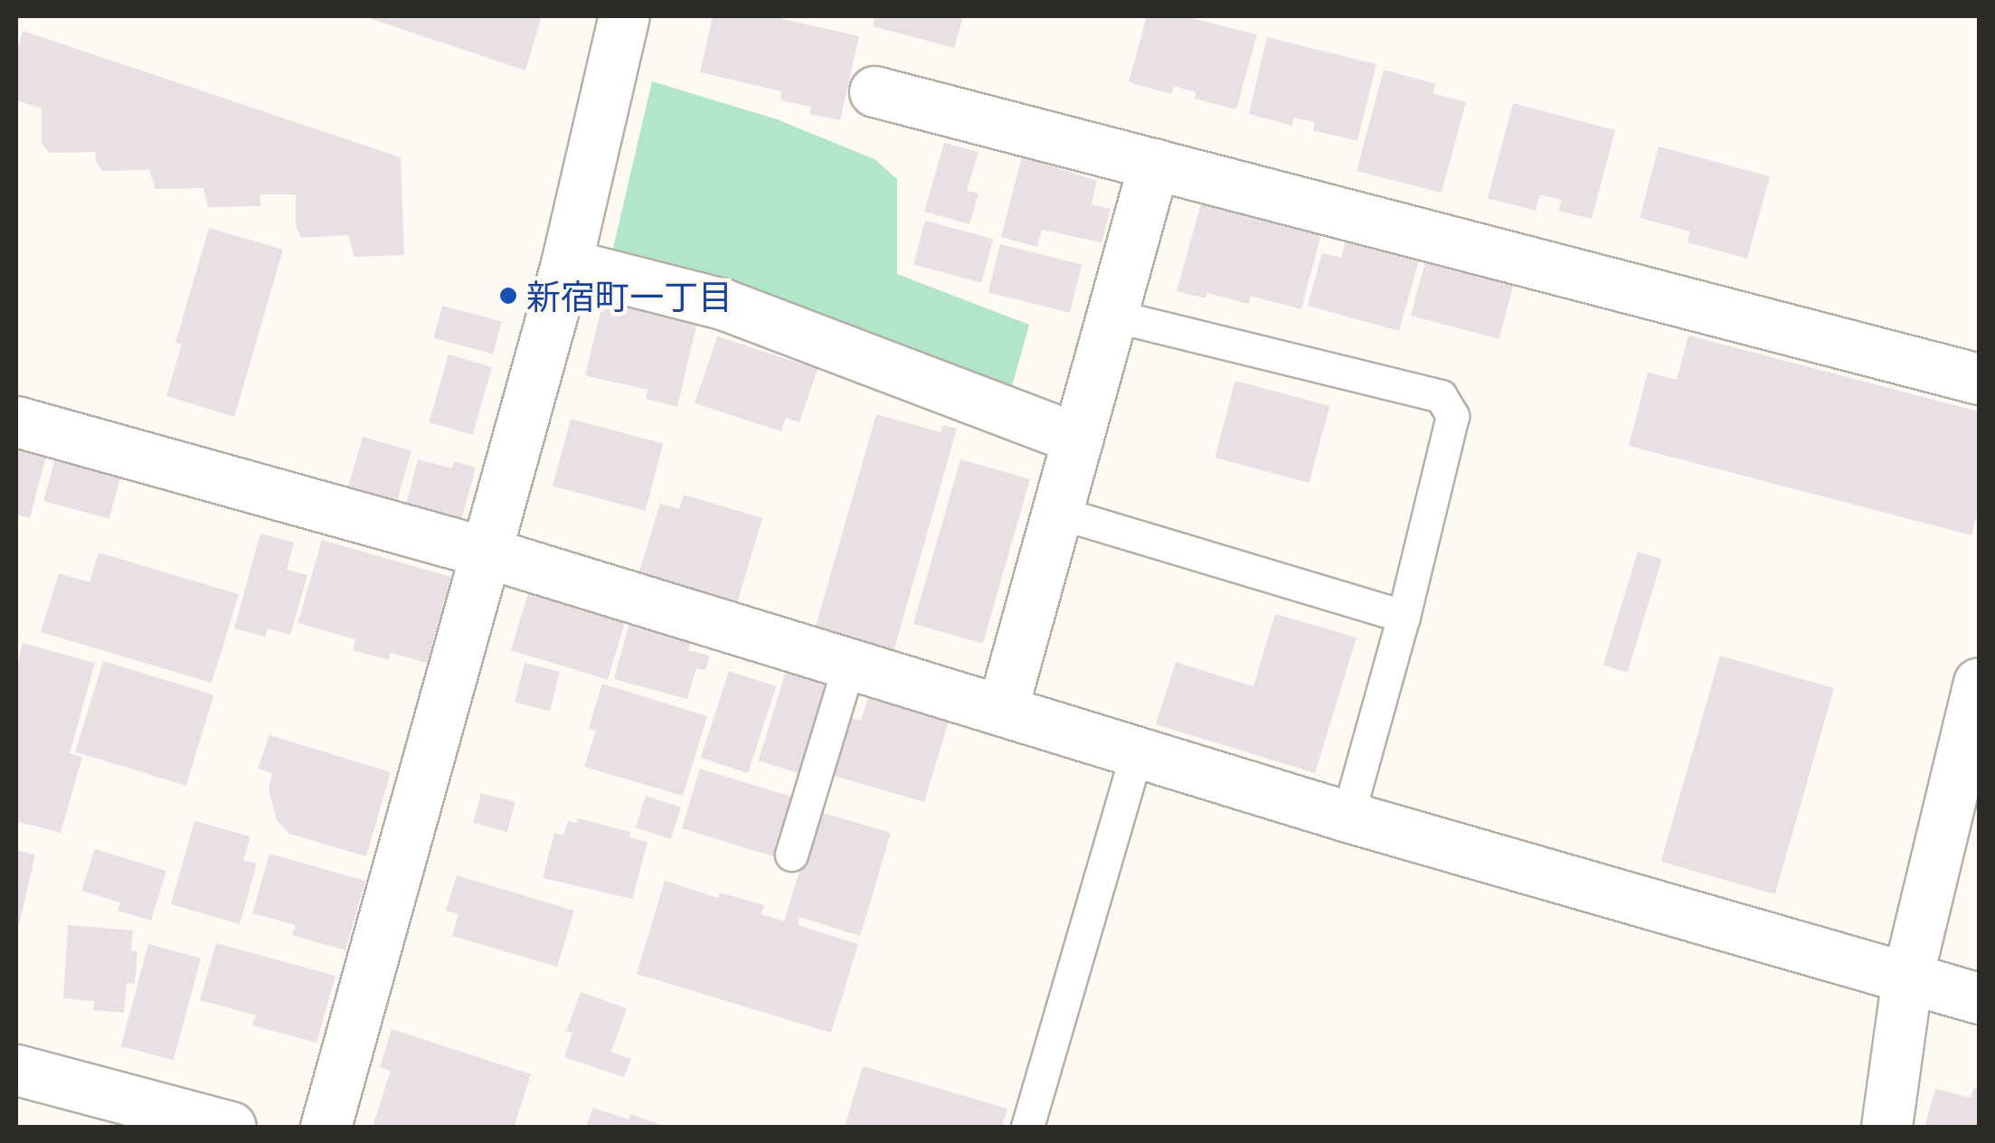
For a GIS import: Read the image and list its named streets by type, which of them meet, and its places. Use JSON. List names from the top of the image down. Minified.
{"places":["新宿町一丁目"]}
